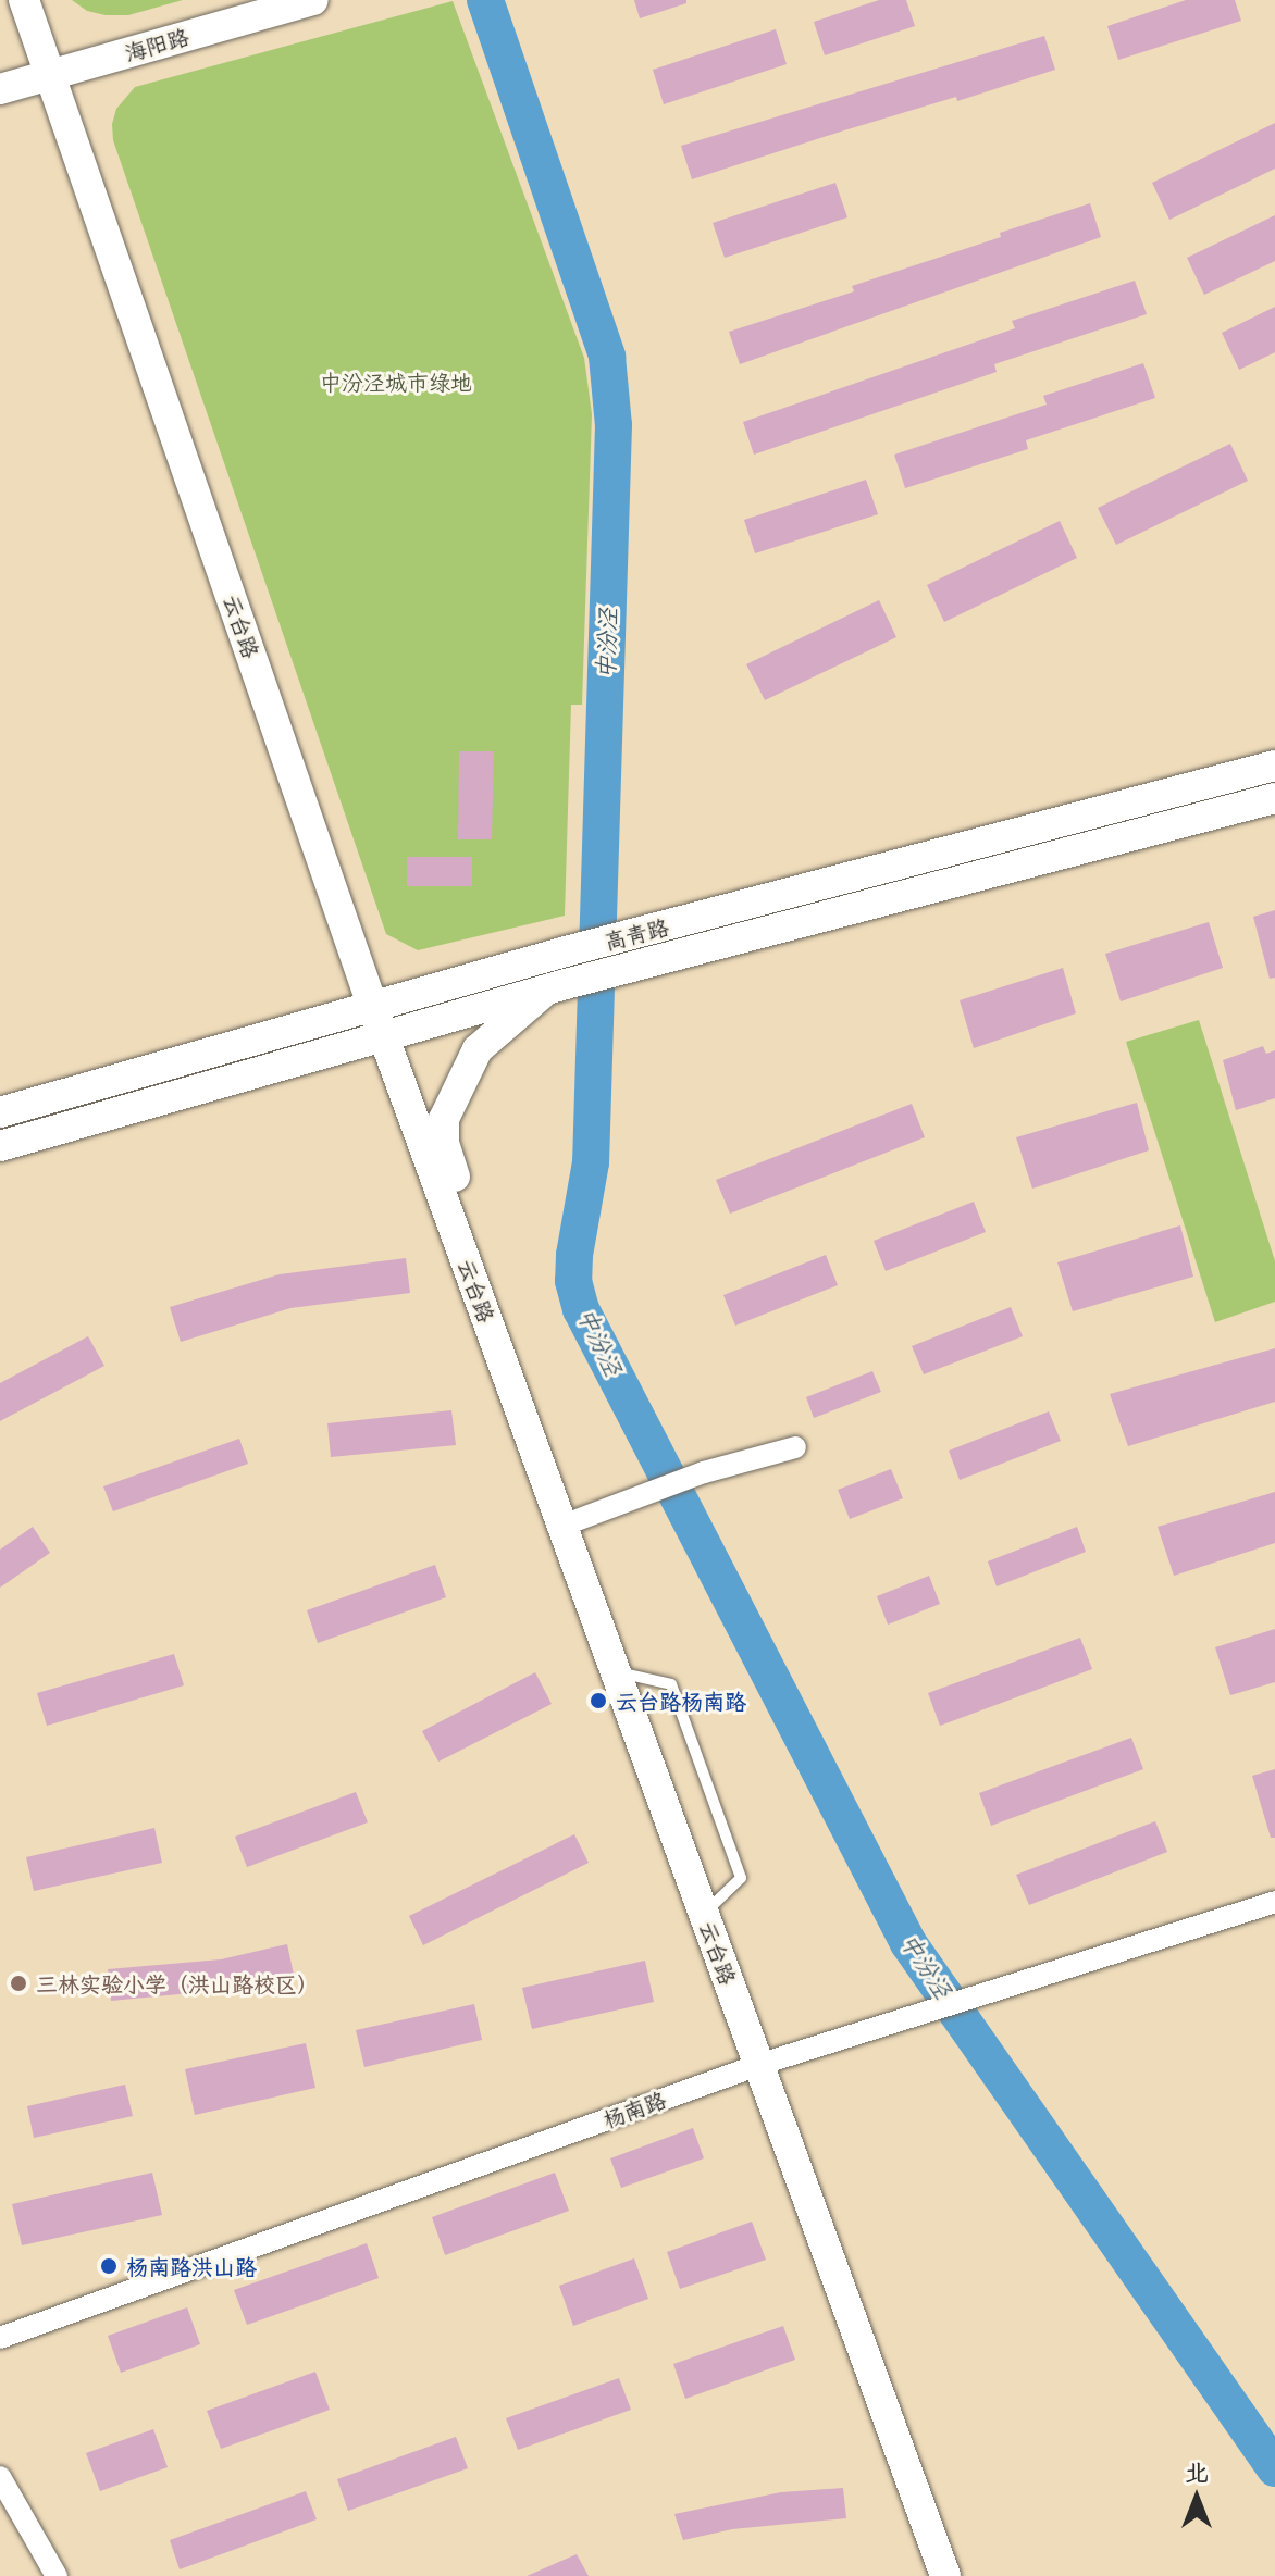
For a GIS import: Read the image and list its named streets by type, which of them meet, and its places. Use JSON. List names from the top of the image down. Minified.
{"streets":{"street":["海阳路","云台路","高青路","杨南路"]},"crossings":[["海阳路","云台路"],["云台路","高青路"],["云台路","杨南路"]],"water":["中汾泾"],"parks":["中汾泾城市绿地"],"places":["云台路杨南路","三林实验小学（洪山路校区）","杨南路洪山路"],"north":"top"}
